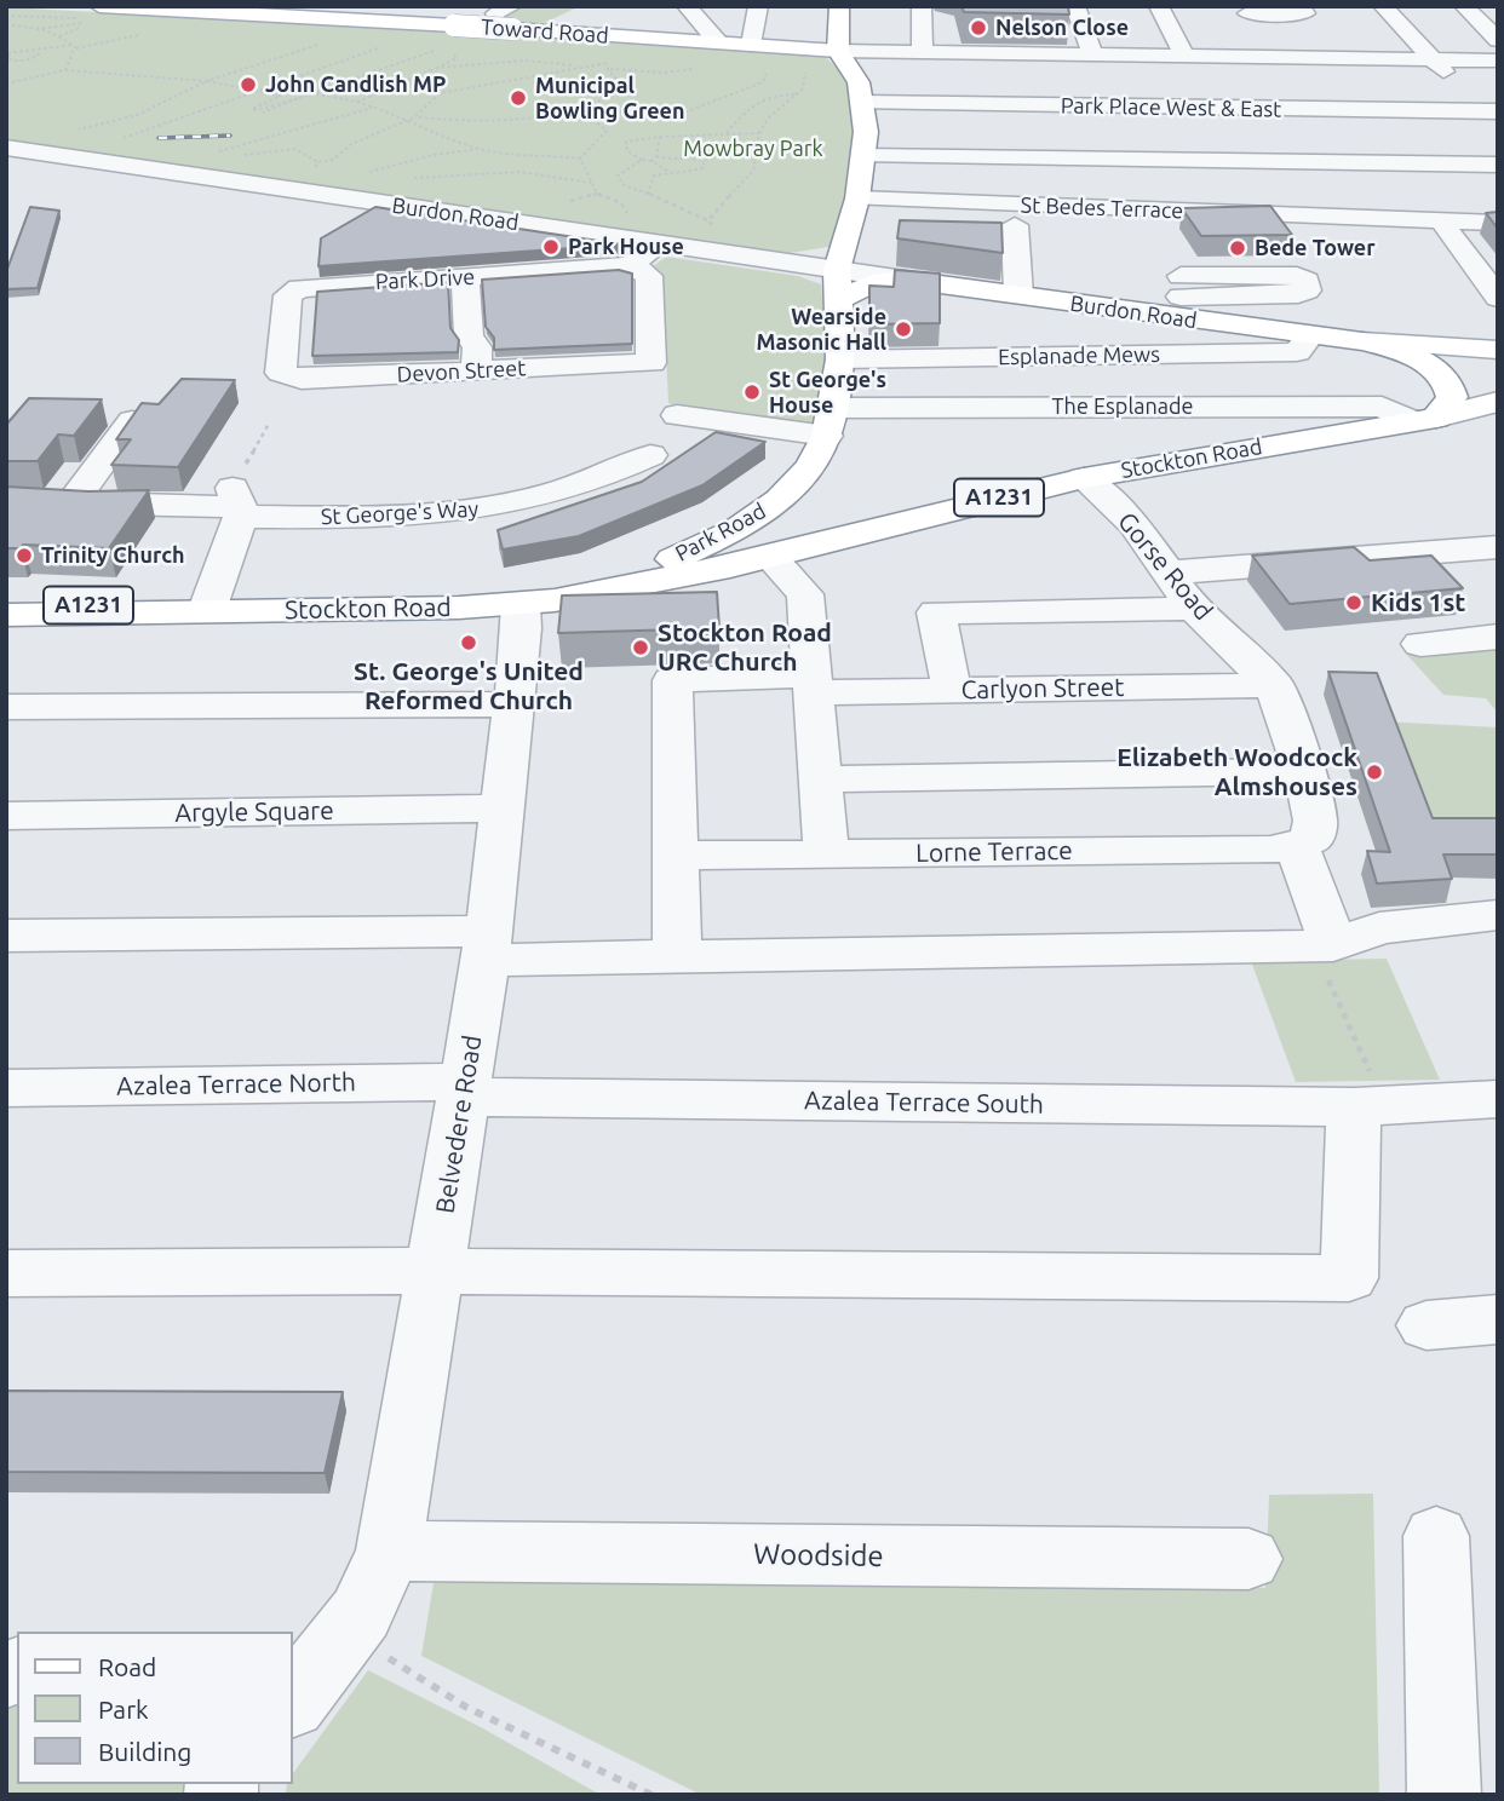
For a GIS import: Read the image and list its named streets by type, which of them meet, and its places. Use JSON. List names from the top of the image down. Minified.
{"streets":{"main road":["Toward Road","Burdon Road","Stockton Road","A1231","Park Road"],"street":["Park Place West & East","St Bedes Terrace","Park Drive","Esplanade Mews","Devon Street","The Esplanade","St George's Way","Gorse Road","Carlyon Street","Argyle Square","Lorne Terrace","Azalea Terrace North","Azalea Terrace South","Belvedere Road","Woodside"]},"crossings":[["Toward Road","Park Road"],["Park Place West & East","Park Road"],["St Bedes Terrace","Park Road"],["Burdon Road","Esplanade Mews"],["Burdon Road","Park Road"],["Park Drive","Devon Street"],["Esplanade Mews","Park Road"],["The Esplanade","Stockton Road"],["The Esplanade","Park Road"],["Stockton Road","Park Road"],["Stockton Road","Gorse Road"],["Stockton Road","Belvedere Road"],["Gorse Road","Carlyon Street"],["Gorse Road","Lorne Terrace"],["Carlyon Street","Lorne Terrace"],["Argyle Square","Belvedere Road"],["Azalea Terrace North","Azalea Terrace South"],["Azalea Terrace North","Belvedere Road"],["Azalea Terrace South","Belvedere Road"],["Belvedere Road","Woodside"]],"parks":["Mowbray Park"],"places":["Nelson Close","John Candlish MP","Municipal Bowling Green","Park House","Bede Tower","Wearside Masonic Hall","St George's House","Trinity Church","Kids 1st","St. George's United Reformed Church","Stockton Road URC Church","Elizabeth Woodcock Almshouses"],"legend":["Road","Park","Building"]}
